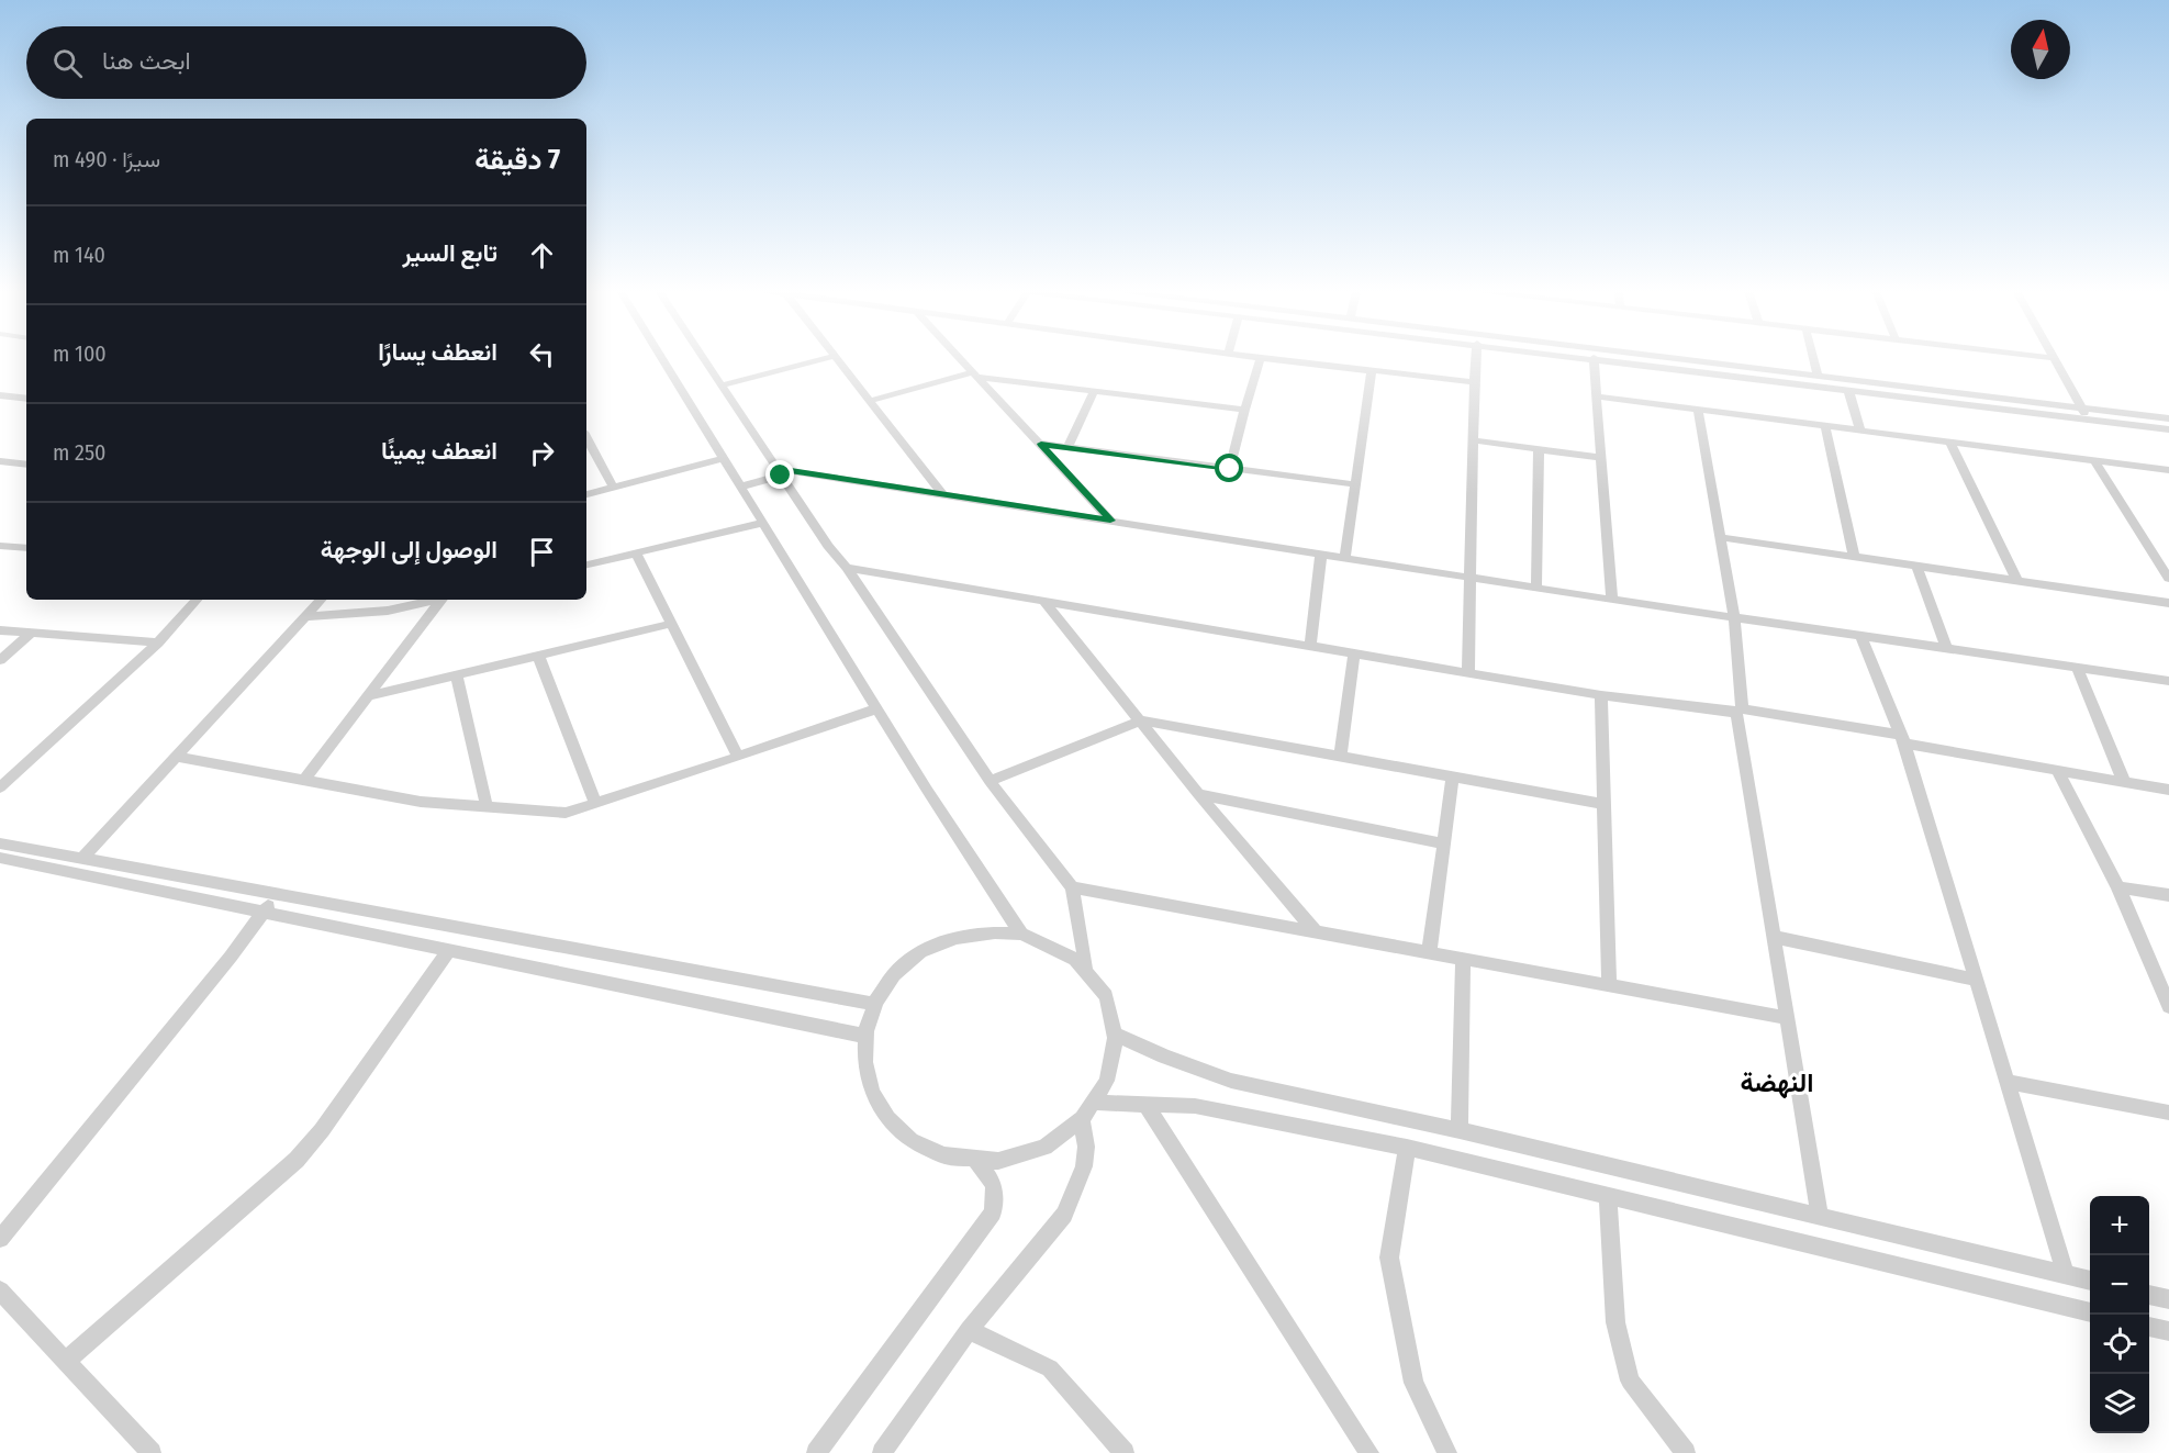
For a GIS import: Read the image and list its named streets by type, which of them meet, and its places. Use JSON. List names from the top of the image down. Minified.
{"districts":["النهضة"],"north":"top","page":{"search":"ابحث هنا","heading":["7 دقيقة","سيرًا · 490 m"],"list":[["تابع السير","140 m"],["انعطف يسارًا","100 m"],["انعطف يمينًا","250 m"],"الوصول إلى الوجهة"],"map_buttons":["+","−"]}}
